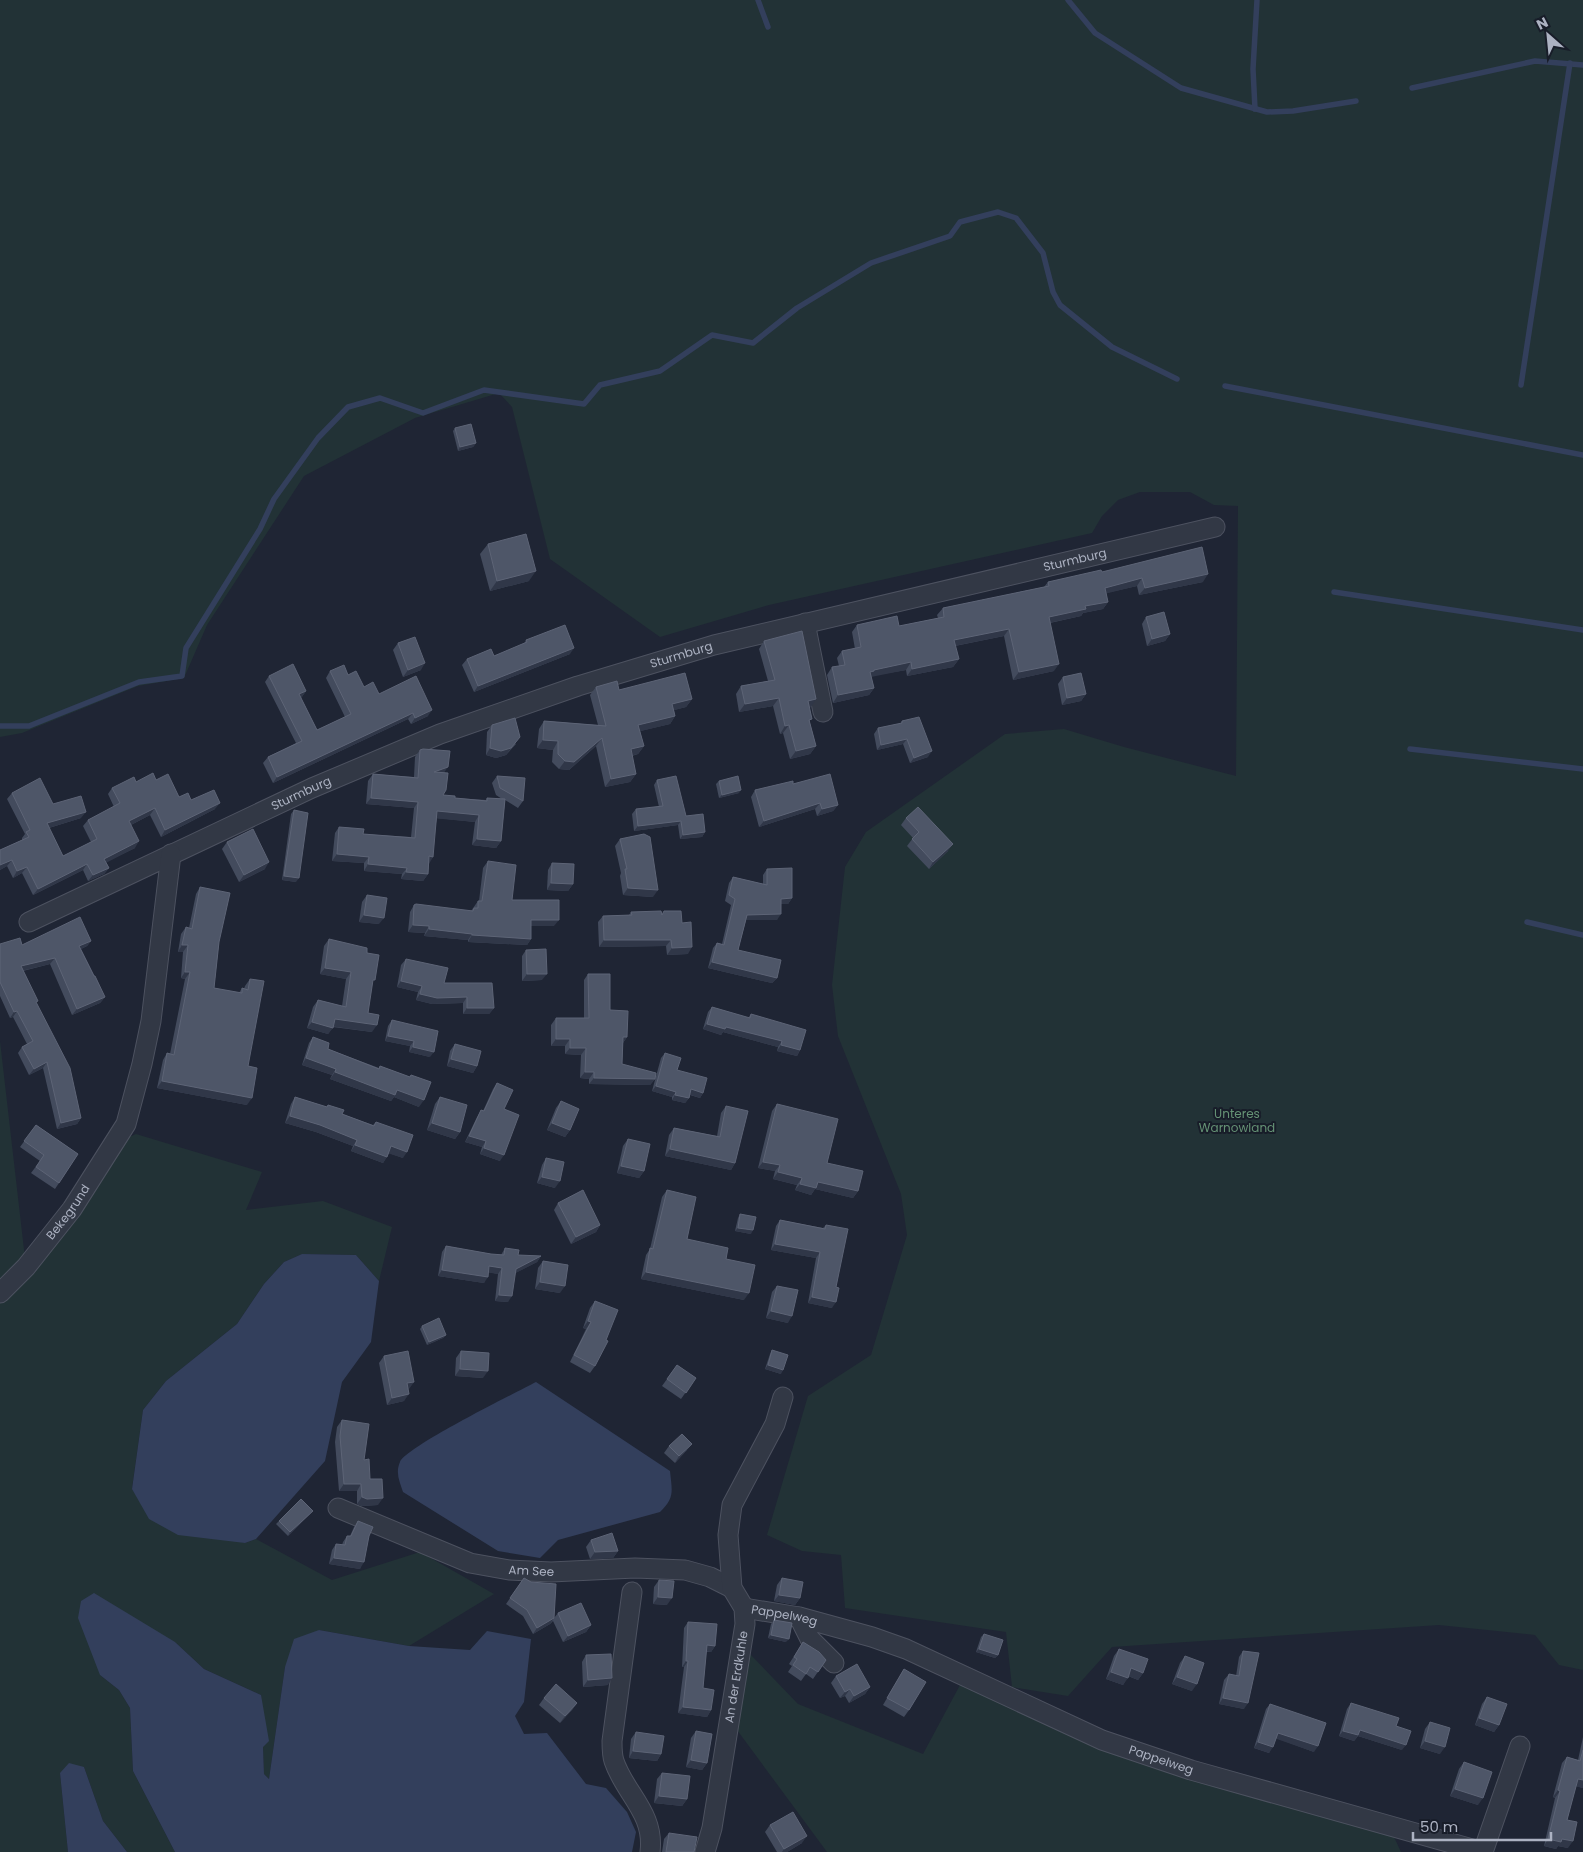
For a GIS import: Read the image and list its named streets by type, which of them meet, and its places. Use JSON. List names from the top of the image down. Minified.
{"streets":{"street":["Sturmburg","Bekegrund","Am See","Pappelweg","An der Erdkuhle"]},"crossings":[["Sturmburg","Bekegrund"],["Am See","An der Erdkuhle"],["Pappelweg","An der Erdkuhle"]],"parks":["Unteres Warnowland"],"scale_bar":"50 m","north":"top left"}
